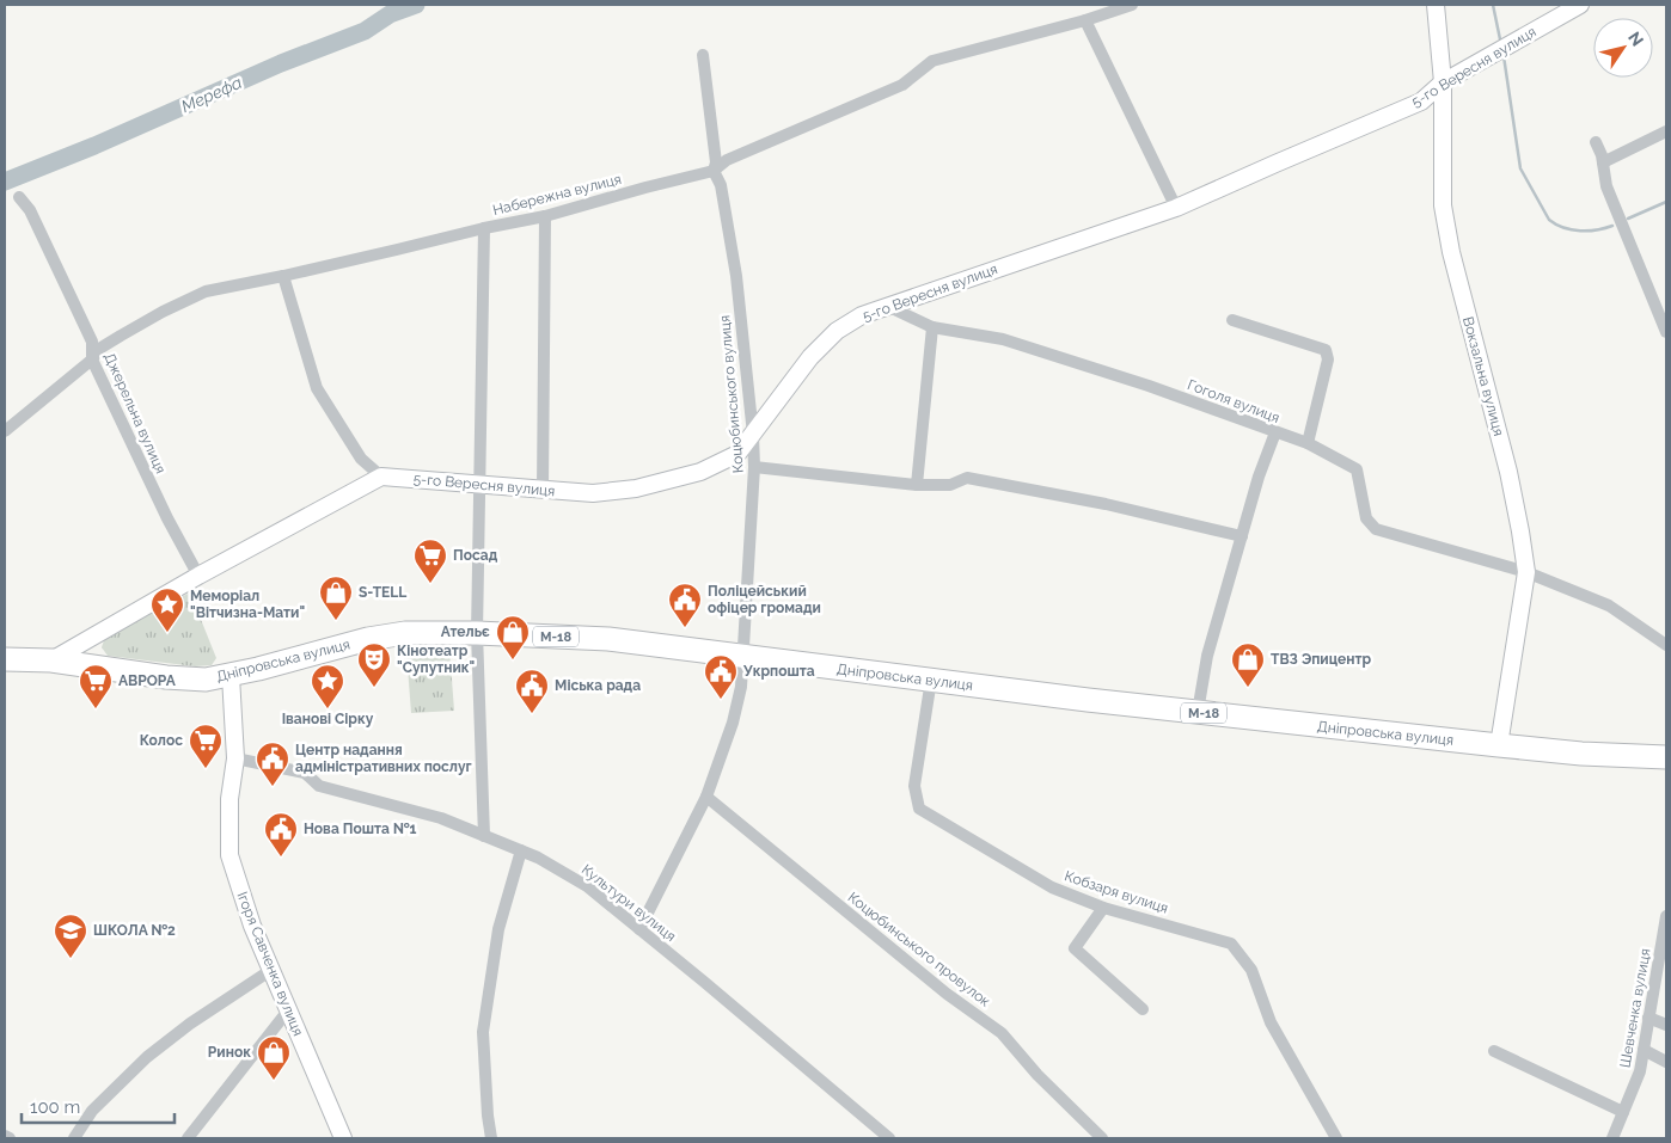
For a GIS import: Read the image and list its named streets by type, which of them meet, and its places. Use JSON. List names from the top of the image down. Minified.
{"streets":{"highway":["М-18","Дніпровська вулиця"],"street":["5-го Вересня вулиця","Набережна вулиця","Вокзальна вулиця","Коцюбинського вулиця","Гоголя вулиця","Джерельна вулиця","Кобзаря вулиця","Культури вулиця","Коцюбинського провулок","Ігоря Савченка вулиця","Шевченка вулиця"]},"crossings":[["5-го Вересня вулиця","Вокзальна вулиця"],["5-го Вересня вулиця","Коцюбинського вулиця"],["5-го Вересня вулиця","Гоголя вулиця"],["Набережна вулиця","Коцюбинського вулиця"],["Набережна вулиця","Джерельна вулиця"],["Вокзальна вулиця","Гоголя вулиця"],["Вокзальна вулиця","Дніпровська вулиця"],["Коцюбинського вулиця","Дніпровська вулиця"],["Коцюбинського вулиця","Культури вулиця"],["Коцюбинського вулиця","Коцюбинського провулок"],["Дніпровська вулиця","Кобзаря вулиця"],["Дніпровська вулиця","Ігоря Савченка вулиця"],["Культури вулиця","Ігоря Савченка вулиця"]],"water":["Мерефа"],"places":{"supermarket":["Посад","АВРОРА","Колос"],"shop":["S-TELL","Ательє","ТВЗ Эпицентр","Ринок"],"public building":["Поліцейський офіцер громади","Укрпошта","Міська рада","Центр надання адміністративних послуг","Нова Пошта №1"],"place":["Меморіал \"Вітчизна-Мати\"","Іванові Сірку"],"theatre":["Кінотеатр \"Супутник\""],"school or university":["ШКОЛА №2"]},"scale_bar":"100 m","north":"top right"}
